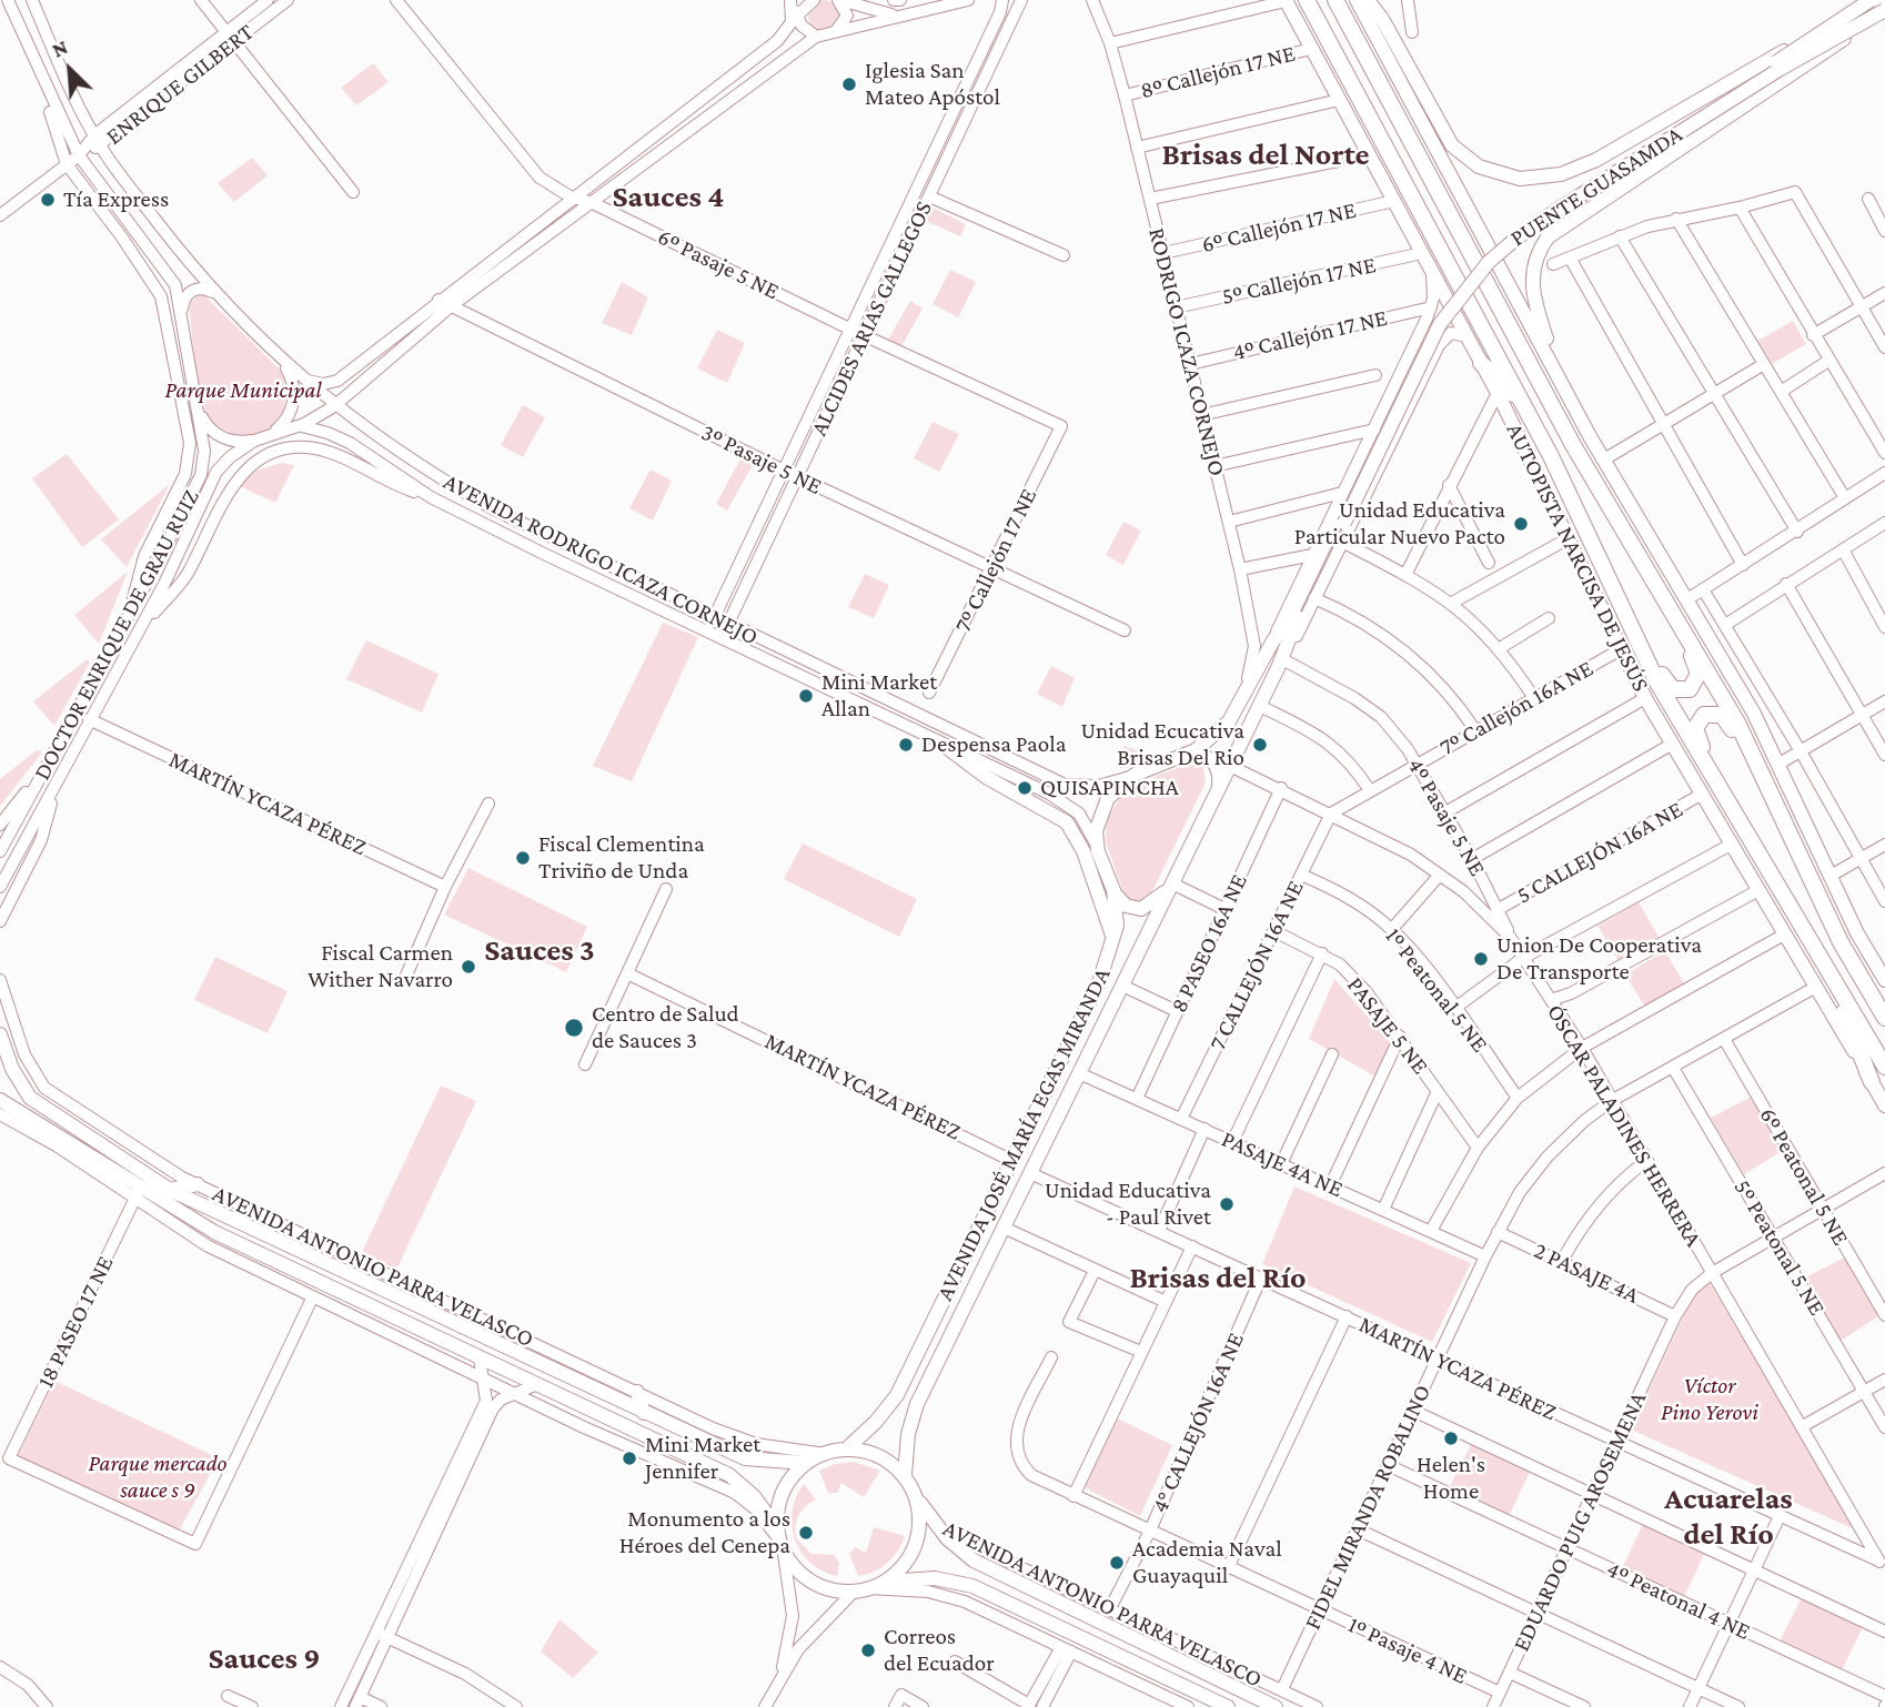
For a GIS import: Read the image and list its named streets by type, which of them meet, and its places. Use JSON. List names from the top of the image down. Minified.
{"streets":{"highway":["AUTOPISTA NARCISA DE JESÚS"],"main road":["PUENTE GUASAMDA","AVENIDA JOSÉ MARÍA EGAS MIRANDA","AVENIDA ANTONIO PARRA VELASCO"],"street":["8º Callejón 17 NE","ENRIQUE GILBERT","6º Callejón 17 NE","6º Pasaje 5 NE","5º Callejón 17 NE","ALCIDES ARIAS GALLEGOS","4º Callejón 17 NE","RODRIGO ICAZA CORNEJO","3º Pasaje 5 NE","AVENIDA RODRIGO ICAZA CORNEJO","7º Callejón 17 NE","DOCTOR ENRIQUE DE GRAU RUIZ","7º Callejón 16A NE","MARTÍN YCAZA PÉREZ","4º Pasaje 5 NE","5 CALLEJÓN 16A NE","8 PASEO 16A NE","7 CALLEJÓN 16A NE","1º Peatonal 5 NE","PASAJE 5 NE","ÓSCAR PALADINES HERRERA","PASAJE 4A NE","6º Peatonal 5 NE","5º Peatonal 5 NE","2 PASAJE 4A","18 PASEO 17 NE","4° CALLEJÓN 16A NE","FIDEL MIRANDA ROBALINO","EDUARDO PUIG AROSEMENA","4º Peatonal 4 NE","1º Pasaje 4 NE"]},"crossings":[["8º Callejón 17 NE","RODRIGO ICAZA CORNEJO"],["8º Callejón 17 NE","AUTOPISTA NARCISA DE JESÚS"],["ENRIQUE GILBERT","AVENIDA RODRIGO ICAZA CORNEJO"],["PUENTE GUASAMDA","AVENIDA JOSÉ MARÍA EGAS MIRANDA"],["6º Callejón 17 NE","RODRIGO ICAZA CORNEJO"],["6º Callejón 17 NE","AUTOPISTA NARCISA DE JESÚS"],["6º Pasaje 5 NE","ALCIDES ARIAS GALLEGOS"],["6º Pasaje 5 NE","7º Callejón 17 NE"],["6º Pasaje 5 NE","DOCTOR ENRIQUE DE GRAU RUIZ"],["5º Callejón 17 NE","RODRIGO ICAZA CORNEJO"],["5º Callejón 17 NE","AUTOPISTA NARCISA DE JESÚS"],["ALCIDES ARIAS GALLEGOS","3º Pasaje 5 NE"],["ALCIDES ARIAS GALLEGOS","AVENIDA RODRIGO ICAZA CORNEJO"],["4º Callejón 17 NE","RODRIGO ICAZA CORNEJO"],["RODRIGO ICAZA CORNEJO","AVENIDA JOSÉ MARÍA EGAS MIRANDA"],["3º Pasaje 5 NE","7º Callejón 17 NE"],["3º Pasaje 5 NE","DOCTOR ENRIQUE DE GRAU RUIZ"],["AUTOPISTA NARCISA DE JESÚS","7º Callejón 16A NE"],["AUTOPISTA NARCISA DE JESÚS","5 CALLEJÓN 16A NE"],["AUTOPISTA NARCISA DE JESÚS","FIDEL MIRANDA ROBALINO"],["AVENIDA RODRIGO ICAZA CORNEJO","DOCTOR ENRIQUE DE GRAU RUIZ"],["AVENIDA RODRIGO ICAZA CORNEJO","AVENIDA JOSÉ MARÍA EGAS MIRANDA"],["DOCTOR ENRIQUE DE GRAU RUIZ","MARTÍN YCAZA PÉREZ"],["7º Callejón 16A NE","4º Pasaje 5 NE"],["7º Callejón 16A NE","7 CALLEJÓN 16A NE"],["7º Callejón 16A NE","ÓSCAR PALADINES HERRERA"],["MARTÍN YCAZA PÉREZ","ÓSCAR PALADINES HERRERA"],["MARTÍN YCAZA PÉREZ","AVENIDA JOSÉ MARÍA EGAS MIRANDA"],["MARTÍN YCAZA PÉREZ","4° CALLEJÓN 16A NE"],["MARTÍN YCAZA PÉREZ","FIDEL MIRANDA ROBALINO"],["MARTÍN YCAZA PÉREZ","EDUARDO PUIG AROSEMENA"],["4º Pasaje 5 NE","5 CALLEJÓN 16A NE"],["4º Pasaje 5 NE","ÓSCAR PALADINES HERRERA"],["4º Pasaje 5 NE","AVENIDA JOSÉ MARÍA EGAS MIRANDA"],["8 PASEO 16A NE","ÓSCAR PALADINES HERRERA"],["8 PASEO 16A NE","PASAJE 4A NE"],["7 CALLEJÓN 16A NE","1º Peatonal 5 NE"],["7 CALLEJÓN 16A NE","PASAJE 5 NE"],["7 CALLEJÓN 16A NE","ÓSCAR PALADINES HERRERA"],["7 CALLEJÓN 16A NE","PASAJE 4A NE"],["ÓSCAR PALADINES HERRERA","AVENIDA JOSÉ MARÍA EGAS MIRANDA"],["ÓSCAR PALADINES HERRERA","FIDEL MIRANDA ROBALINO"],["ÓSCAR PALADINES HERRERA","EDUARDO PUIG AROSEMENA"],["AVENIDA JOSÉ MARÍA EGAS MIRANDA","PASAJE 4A NE"],["AVENIDA JOSÉ MARÍA EGAS MIRANDA","AVENIDA ANTONIO PARRA VELASCO"],["PASAJE 4A NE","FIDEL MIRANDA ROBALINO"],["6º Peatonal 5 NE","FIDEL MIRANDA ROBALINO"],["6º Peatonal 5 NE","EDUARDO PUIG AROSEMENA"],["5º Peatonal 5 NE","FIDEL MIRANDA ROBALINO"],["5º Peatonal 5 NE","EDUARDO PUIG AROSEMENA"],["AVENIDA ANTONIO PARRA VELASCO","18 PASEO 17 NE"],["AVENIDA ANTONIO PARRA VELASCO","4° CALLEJÓN 16A NE"],["AVENIDA ANTONIO PARRA VELASCO","FIDEL MIRANDA ROBALINO"],["2 PASAJE 4A","FIDEL MIRANDA ROBALINO"],["2 PASAJE 4A","EDUARDO PUIG AROSEMENA"],["4° CALLEJÓN 16A NE","1º Pasaje 4 NE"],["FIDEL MIRANDA ROBALINO","4º Peatonal 4 NE"],["FIDEL MIRANDA ROBALINO","1º Pasaje 4 NE"],["EDUARDO PUIG AROSEMENA","4º Peatonal 4 NE"],["EDUARDO PUIG AROSEMENA","1º Pasaje 4 NE"]],"districts":["Brisas del Norte","Sauces 4","Sauces 3","Brisas del Río","Acuarelas del Río","Sauces 9"],"parks":["Parque Municipal","Víctor Pino Yerovi","Parque mercado sauce s 9"],"places":["Iglesia San Mateo Apóstol","Tía Express","Unidad Educativa Particular Nuevo Pacto","Mini Market Allan","Despensa Paola","Unidad Ecucativa Brisas Del Rio","QUISAPINCHA","Fiscal Clementina Triviño de Unda","Union De Cooperativa De Transporte","Fiscal Carmen Wither Navarro","Centro de Salud de Sauces 3","Unidad Educativa - Paul Rivet","Helen's Home","Mini Market Jennifer","Monumento a los Héroes del Cenepa","Academia Naval Guayaquil","Correos del Ecuador"],"north":"top left"}
